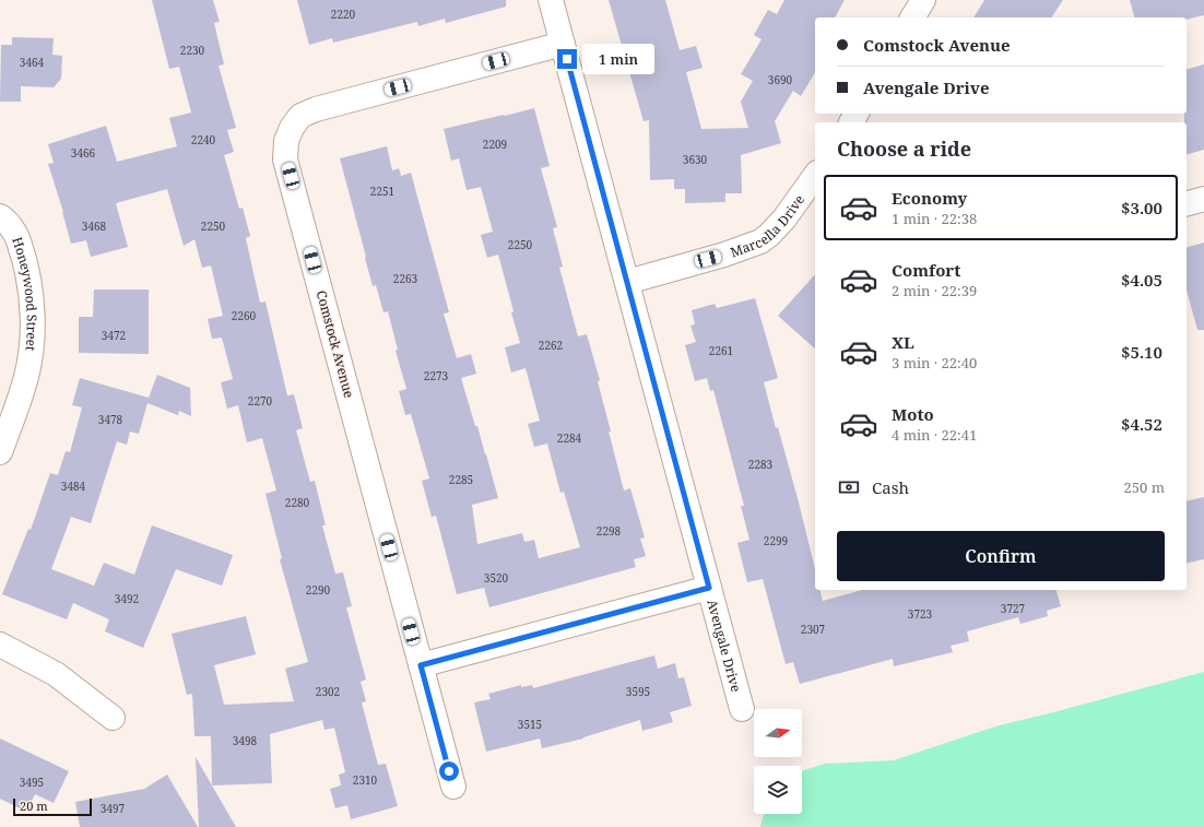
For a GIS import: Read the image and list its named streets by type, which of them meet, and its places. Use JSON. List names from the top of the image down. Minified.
{"streets":{"street":["Marcella Drive","Honeywood Street","Comstock Avenue","Avengale Drive"]},"crossings":[["Marcella Drive","Avengale Drive"],["Comstock Avenue","Avengale Drive"]],"house_numbers":["2220","2230","3464","3690","2240","2209","3466","3630","2251","3468","2250","2250","2263","2260","3472","2262","2261","2273","2270","3478","2284","2283","2285","3484","2280","2298","2299","3520","2290","3492","3727","3723","2307","2302","3595","3515","3498","2310","3495","3497"],"scale_bar":"20 m","north":"right","page":{"banner":["Comstock Avenue","Avengale Drive"],"bubble":"1 min","heading":"Choose a ride","list":[{"name":"Economy","note":"1 min · 22:38","value":"$3.00"},{"name":"Comfort","note":"2 min · 22:39","value":"$4.05"},{"name":"XL","note":"3 min · 22:40","value":"$5.10"},{"name":"Moto","note":"4 min · 22:41","value":"$4.52"}],"pay":["Cash","250 m"],"buttons":"Confirm","scale":"20 m"}}
